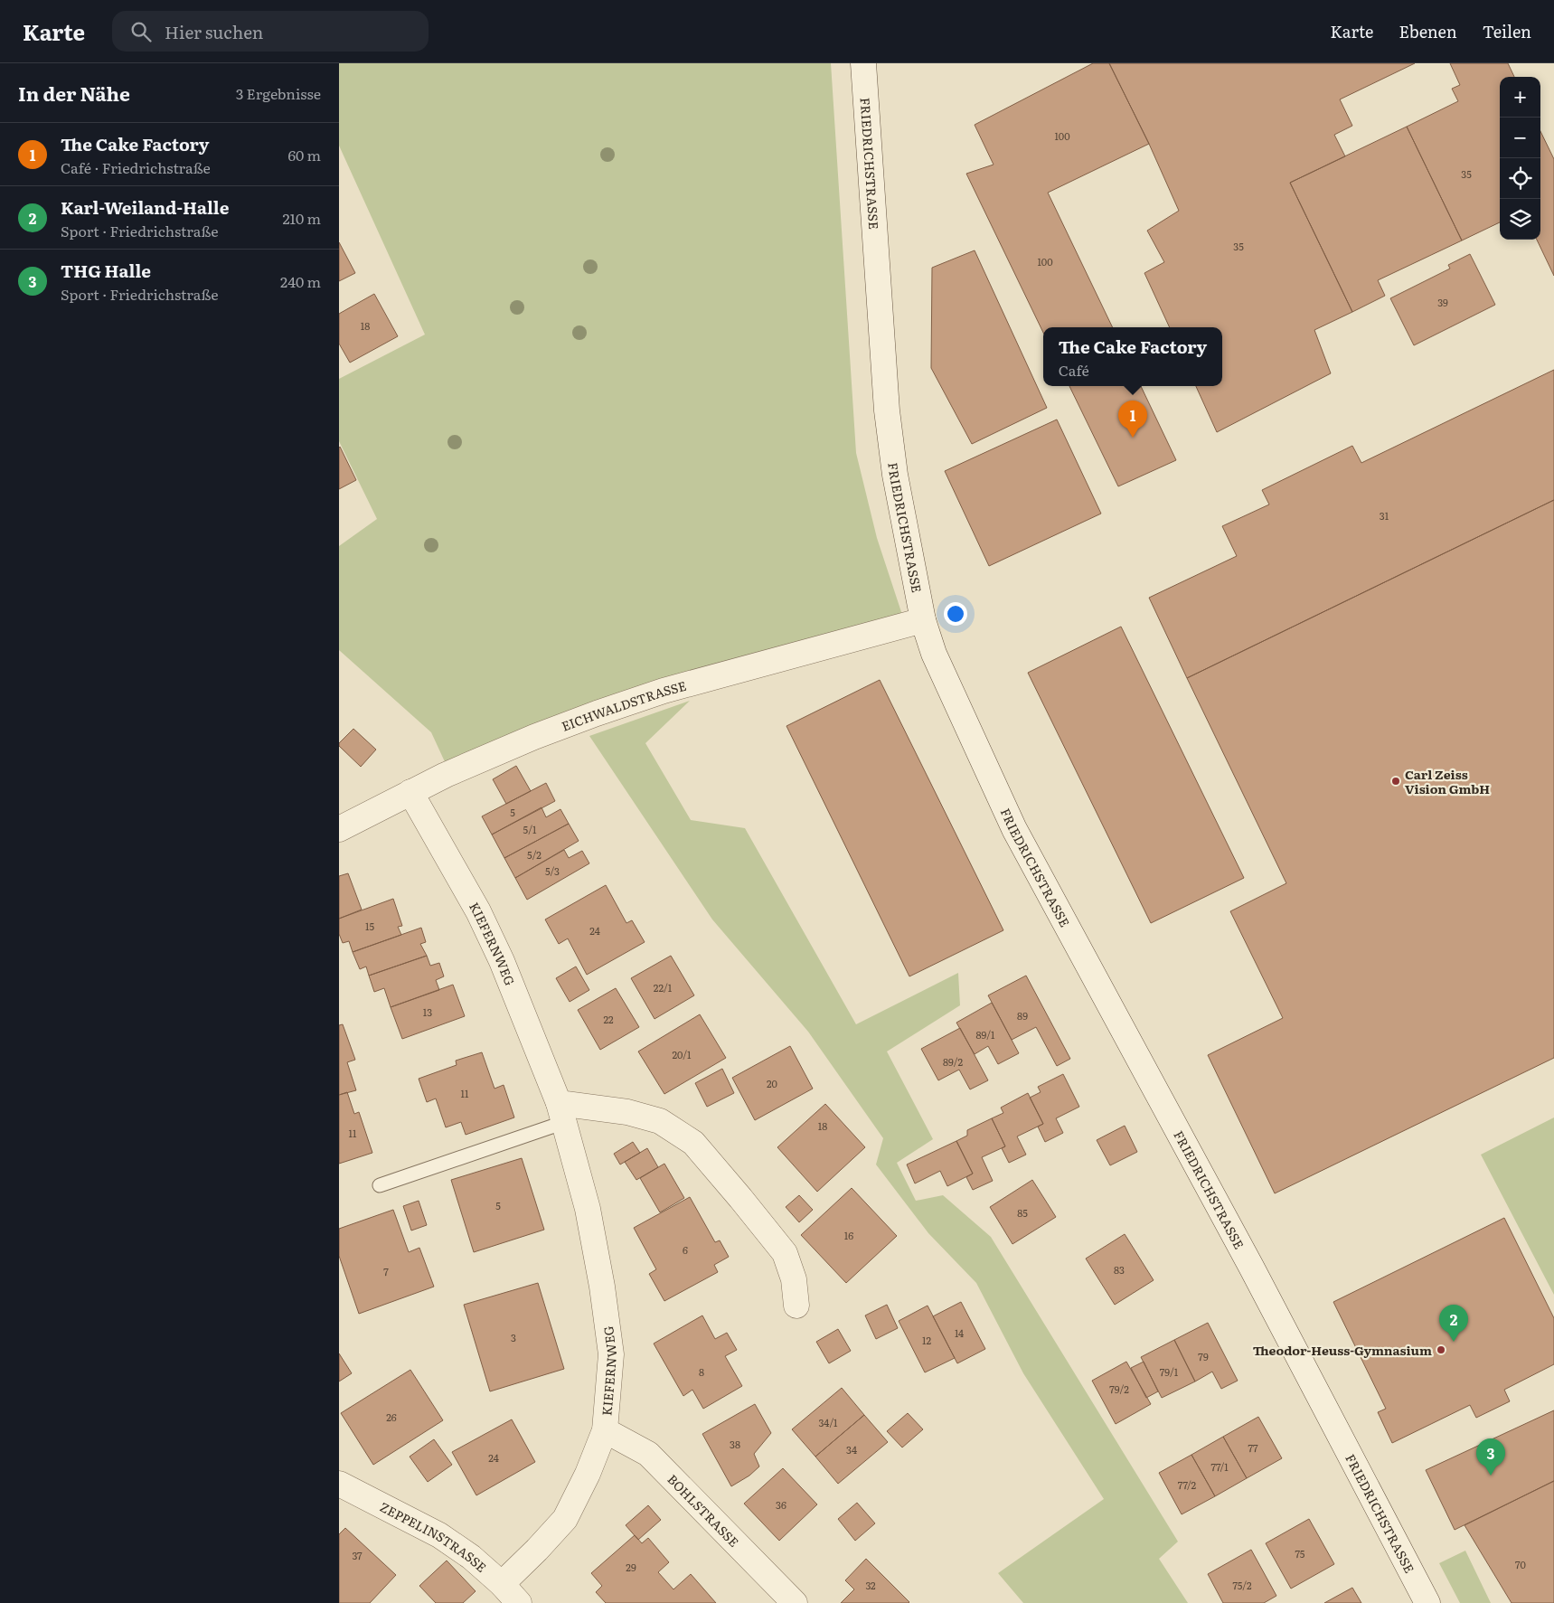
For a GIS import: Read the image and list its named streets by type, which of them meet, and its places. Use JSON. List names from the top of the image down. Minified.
{"streets":{"street":["FRIEDRICHSTRASSE","EICHWALDSTRASSE","KIEFERNWEG","BOHLSTRASSE","ZEPPELINSTRASSE"]},"crossings":[["FRIEDRICHSTRASSE","EICHWALDSTRASSE"],["EICHWALDSTRASSE","KIEFERNWEG"],["KIEFERNWEG","BOHLSTRASSE"],["KIEFERNWEG","ZEPPELINSTRASSE"]],"places":["Carl Zeiss Vision GmbH","Theodor-Heuss-Gymnasium"],"house_numbers":["100","35","35","100","39","18","31","5","5/1","5/2","5/3","15","24","22/1","13","89","22","89/1","20/1","89/2","20","11","18","11","5","85","16","6","83","7","14","3","12","79","8","79/1","79/2","26","34/1","38","77","34","24","77/1","77/2","36","75","37","70","29","32","75/2"],"page":{"header":"Karte","search":"Hier suchen","nav":["Karte","Ebenen","Teilen"],"heading":["In der Nähe","3 Ergebnisse"],"map_buttons":["+","−"],"list":[{"mark":"1","name":"The Cake Factory","note":"Café · Friedrichstraße","value":"60 m"},{"mark":"2","name":"Karl-Weiland-Halle","note":"Sport · Friedrichstraße","value":"210 m"},{"mark":"3","name":"THG Halle","note":"Sport · Friedrichstraße","value":"240 m"}],"popup":["The Cake Factory","Café"],"pins":["1","2","3"]}}
